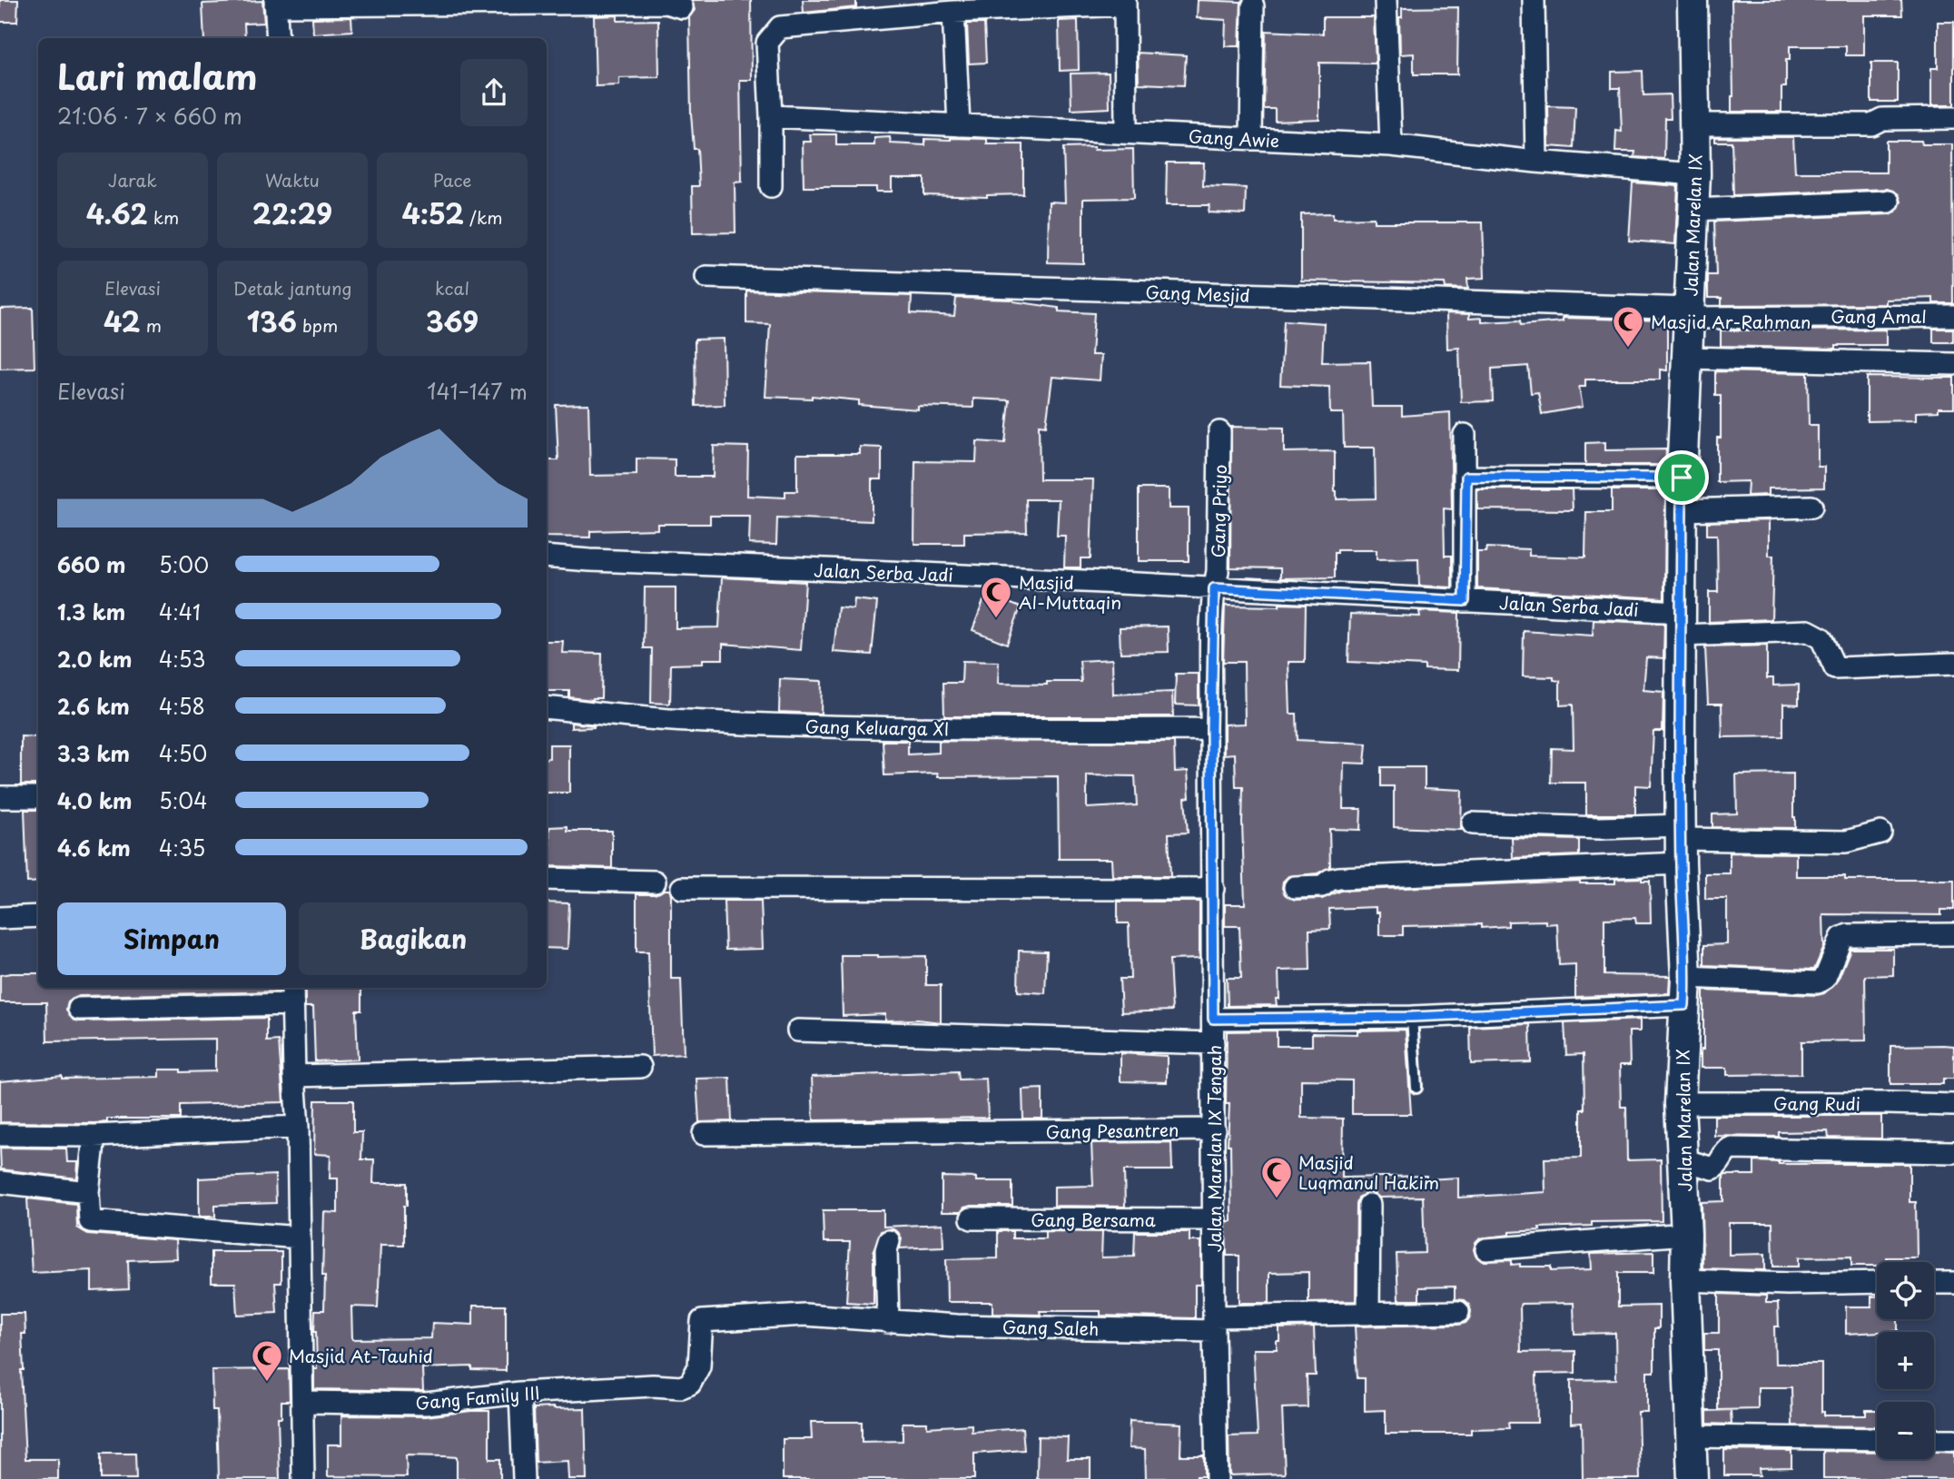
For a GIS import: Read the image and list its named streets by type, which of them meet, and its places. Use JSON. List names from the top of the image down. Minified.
{"streets":{"main road":["Jalan Marelan IX"],"street":["Gang Awie","Gang Mesjid","Gang Amal","Gang Priyo","Jalan Serba Jadi","Gang Keluarga XI","Gang Rudi","Gang Pesantren","Jalan Marelan IX Tengah","Gang Bersama","Gang Saleh","Gang Family III"]},"crossings":[["Gang Awie","Jalan Marelan IX"],["Jalan Marelan IX","Gang Mesjid"],["Jalan Marelan IX","Gang Amal"],["Jalan Marelan IX","Jalan Serba Jadi"],["Jalan Marelan IX","Gang Rudi"],["Gang Mesjid","Gang Amal"],["Gang Priyo","Jalan Serba Jadi"],["Gang Priyo","Jalan Marelan IX Tengah"],["Jalan Serba Jadi","Jalan Marelan IX Tengah"],["Gang Keluarga XI","Jalan Marelan IX Tengah"],["Gang Pesantren","Jalan Marelan IX Tengah"],["Jalan Marelan IX Tengah","Gang Bersama"],["Jalan Marelan IX Tengah","Gang Saleh"],["Gang Saleh","Gang Family III"]],"places":{"mosque":["Masjid Ar-Rahman","Masjid Al-Muttaqin","Masjid Luqmanul Hakim","Masjid At-Tauhid"]},"page":{"heading":["Lari malam","21:06 · 7 × 660 m"],"stats":[["Jarak","4.62 km"],["Waktu","22:29"],["Pace","4:52 /km"],["Elevasi","42 m"],["Detak jantung","136 bpm"],["kcal","369"]],"chart":["Elevasi","141–147 m"],"list":[{"name":"660 m","note":"5:00"},{"name":"1.3 km","note":"4:41"},{"name":"2.0 km","note":"4:53"},{"name":"2.6 km","note":"4:58"},{"name":"3.3 km","note":"4:50"},{"name":"4.0 km","note":"5:04"},{"name":"4.6 km","note":"4:35"}],"buttons":["Simpan","Bagikan"],"map_buttons":["+","−"]}}
